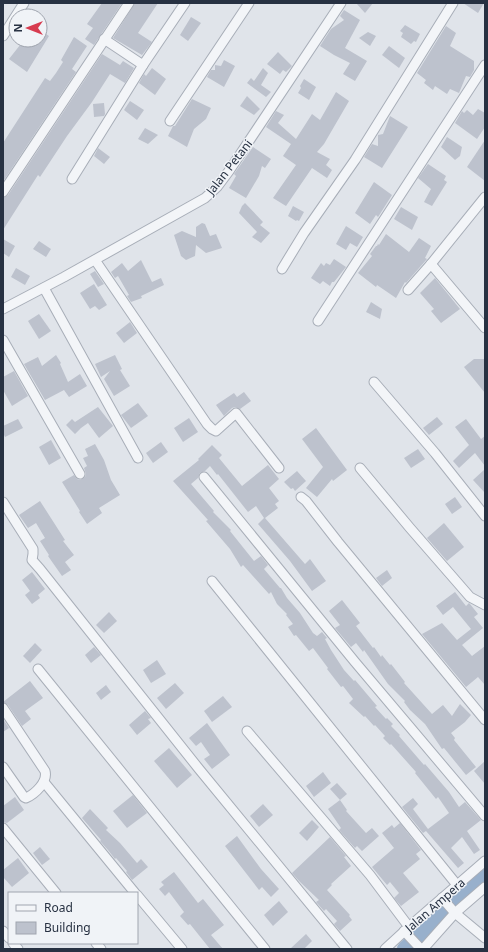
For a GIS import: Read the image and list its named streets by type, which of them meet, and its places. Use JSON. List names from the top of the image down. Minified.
{"streets":{"street":["Jalan Petani","Jalan Ampera"]},"legend":["Road","Building"],"north":"left"}
